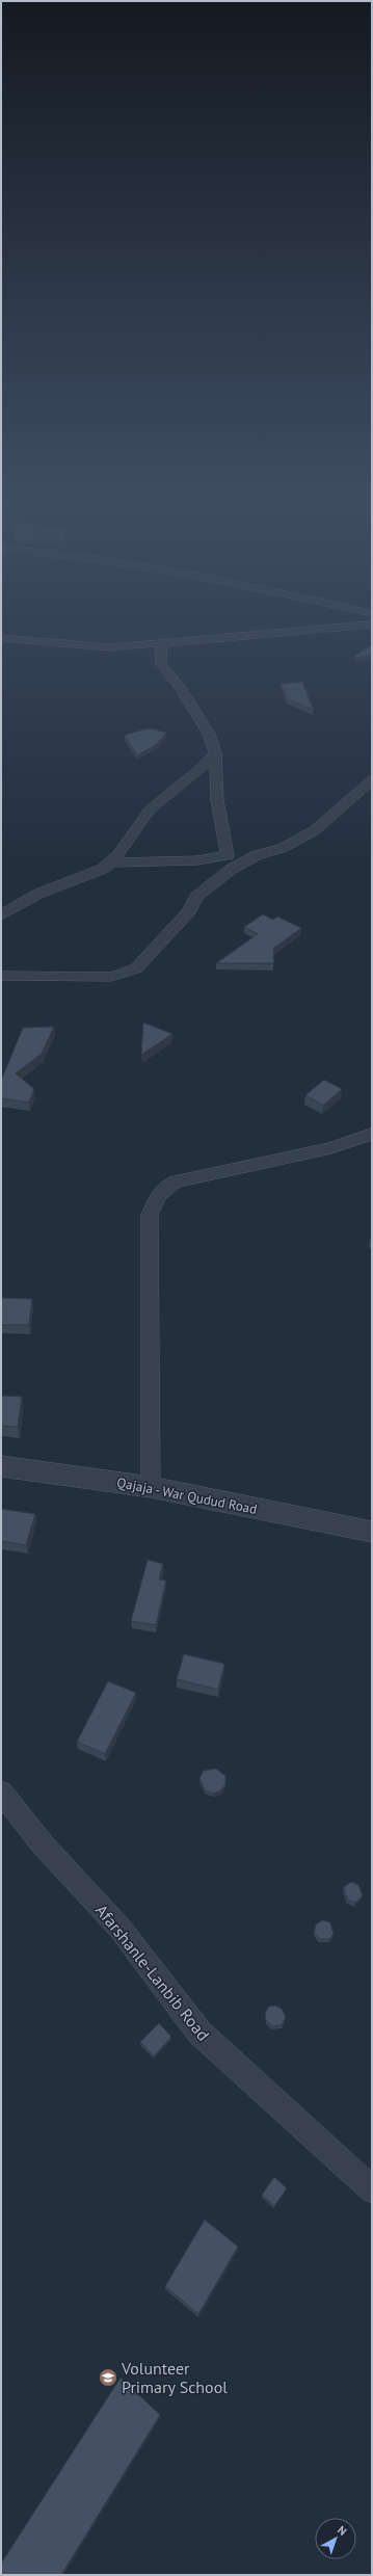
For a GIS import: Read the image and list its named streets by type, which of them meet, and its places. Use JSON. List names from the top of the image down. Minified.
{"streets":{"street":["Qajaja - War Qudud Road","Afarshanle-Lanbib Road"]},"places":{"school or university":["Volunteer Primary School"]},"north":"top right"}
